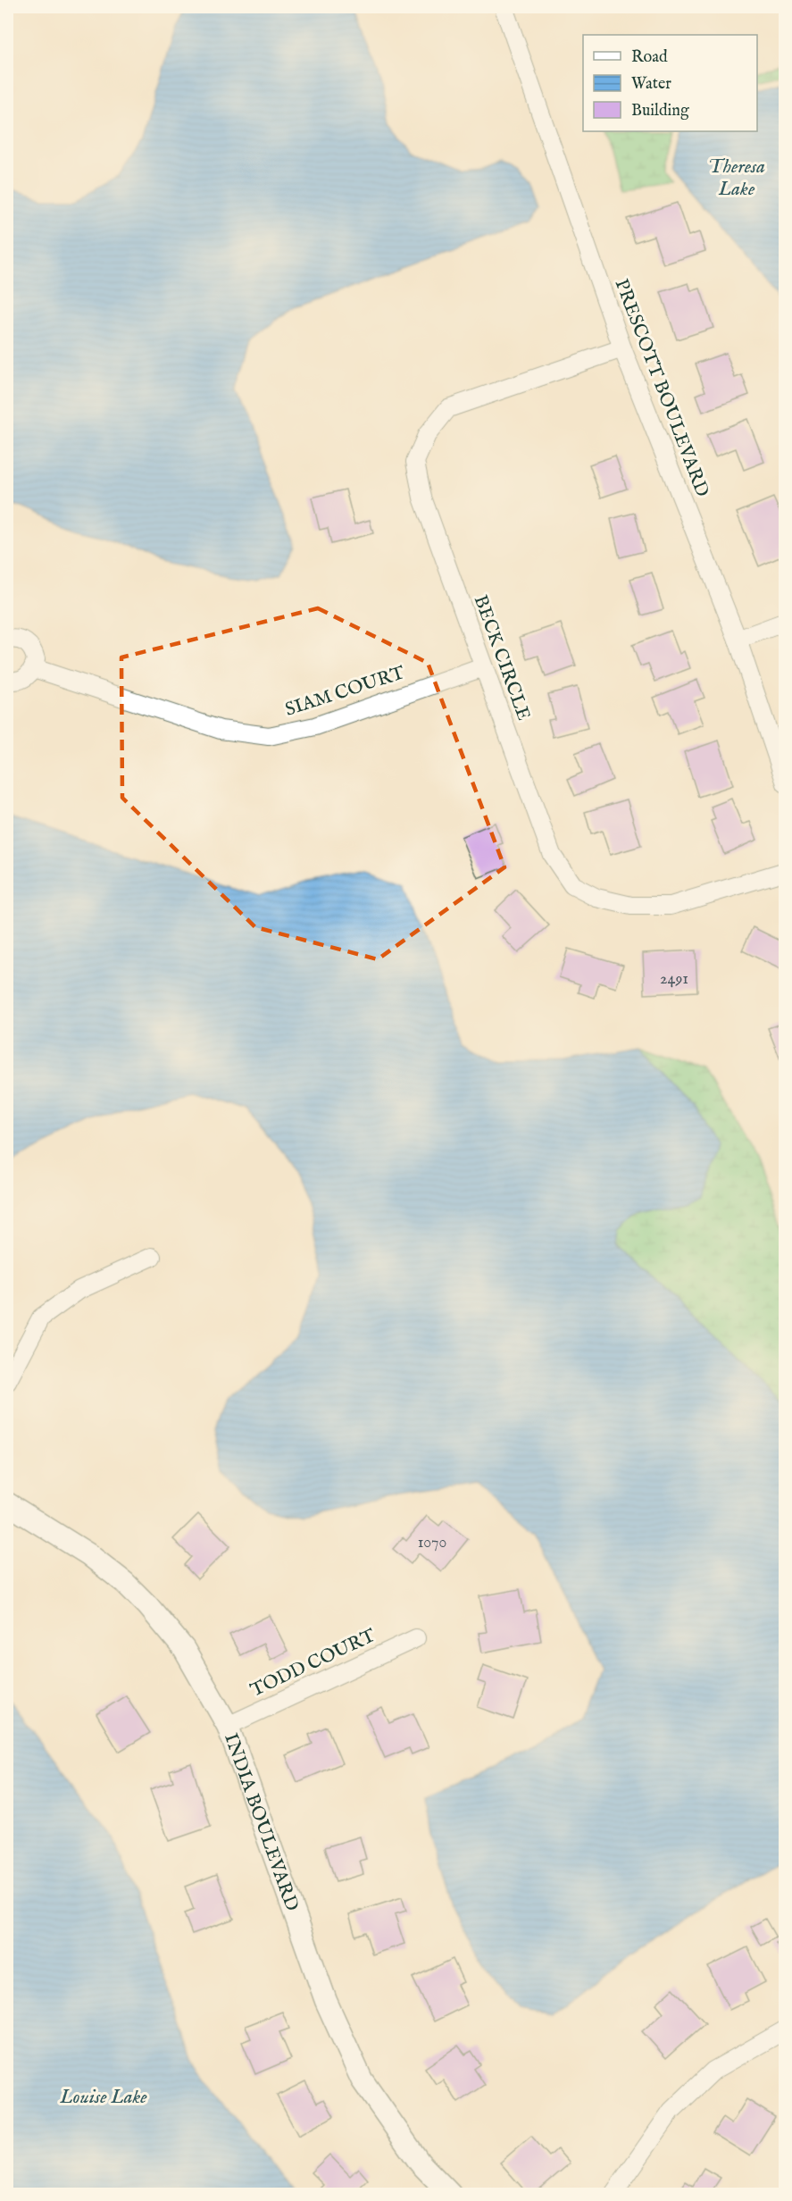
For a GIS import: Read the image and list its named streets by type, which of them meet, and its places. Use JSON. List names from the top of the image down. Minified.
{"streets":{"street":["PRESCOTT BOULEVARD","BECK CIRCLE","SIAM COURT","TODD COURT","INDIA BOULEVARD"]},"crossings":[["PRESCOTT BOULEVARD","BECK CIRCLE"],["BECK CIRCLE","SIAM COURT"],["TODD COURT","INDIA BOULEVARD"]],"water":["Theresa Lake","Louise Lake"],"house_numbers":["2491","1070"],"legend":["Road","Water","Building"]}
